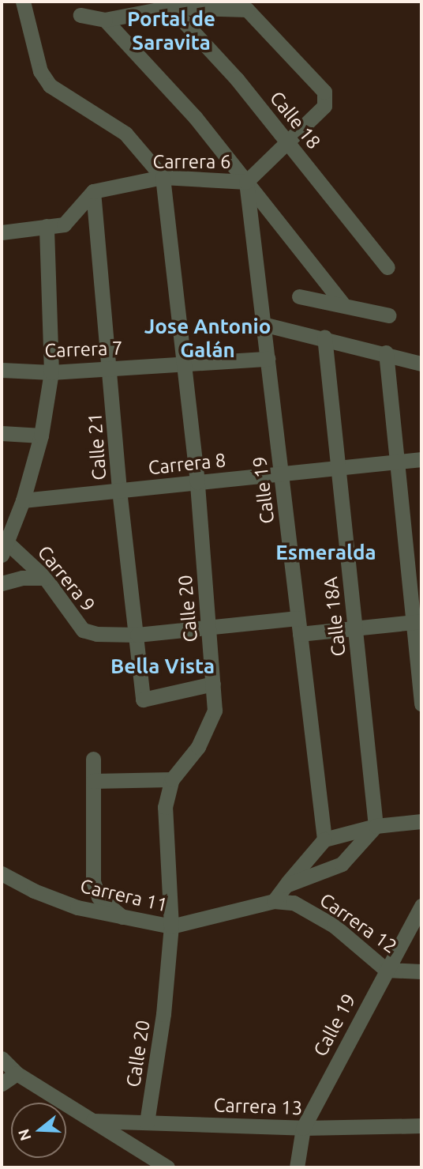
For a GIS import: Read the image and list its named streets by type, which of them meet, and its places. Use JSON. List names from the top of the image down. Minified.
{"streets":{"street":["Calle 18","Carrera 6","Carrera 7","Calle 21","Carrera 8","Calle 19","Carrera 9","Calle 20","Calle 18A","Carrera 11","Carrera 12","Carrera 13"]},"crossings":[["Calle 18","Carrera 6"],["Carrera 6","Calle 21"],["Carrera 6","Calle 19"],["Carrera 6","Calle 20"],["Carrera 7","Calle 21"],["Carrera 7","Calle 19"],["Carrera 7","Calle 20"],["Calle 21","Carrera 8"],["Calle 21","Carrera 9"],["Calle 21","Calle 20"],["Carrera 8","Calle 19"],["Carrera 8","Calle 20"],["Carrera 8","Calle 18A"],["Calle 19","Carrera 9"],["Calle 19","Carrera 12"],["Calle 19","Carrera 13"],["Carrera 9","Calle 20"],["Calle 20","Carrera 11"],["Calle 20","Carrera 13"],["Carrera 11","Carrera 12"]],"districts":["Portal de Saravita","Jose Antonio Galán","Esmeralda","Bella Vista"],"north":"left"}
